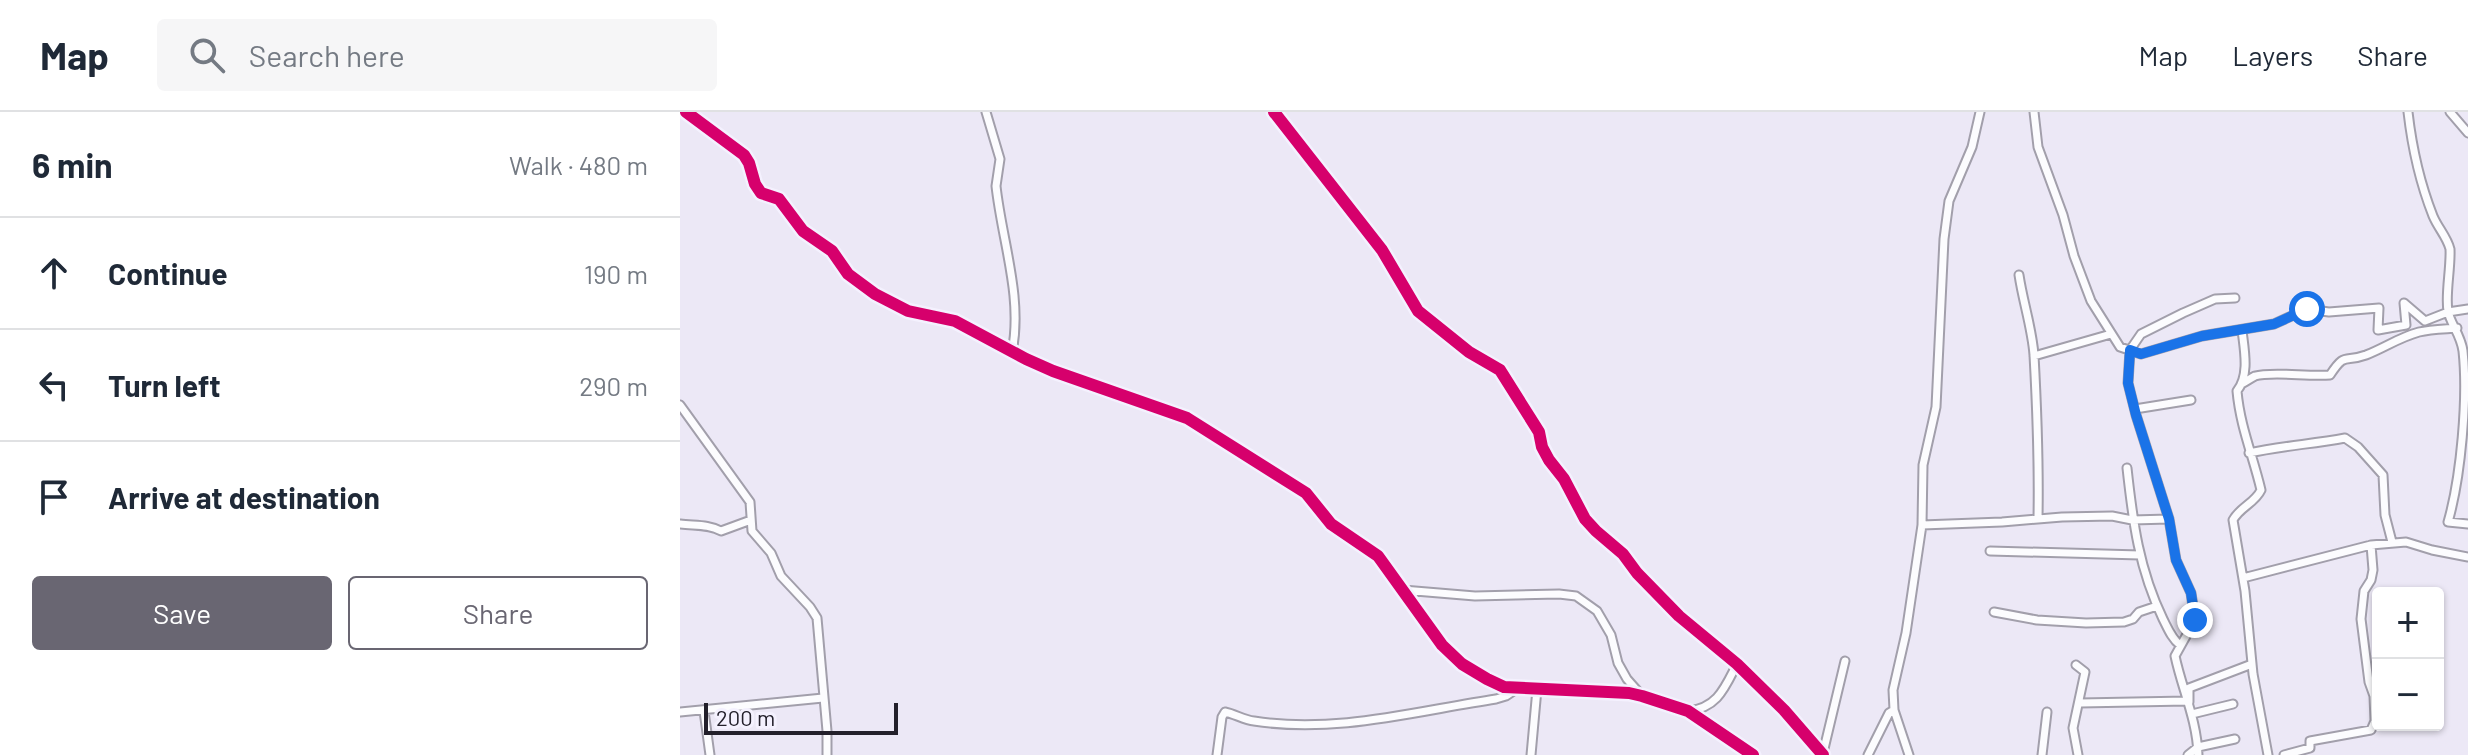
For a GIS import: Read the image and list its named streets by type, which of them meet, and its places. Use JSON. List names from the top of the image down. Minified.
{"scale_bar":"200 m","page":{"header":"Map","search":"Search here","nav":["Map","Layers","Share"],"heading":["6 min","Walk · 480 m"],"list":[["Continue","190 m"],["Turn left","290 m"],"Arrive at destination"],"buttons":["Save","Share"],"map_buttons":["+","−"],"scale":"200 m"}}
